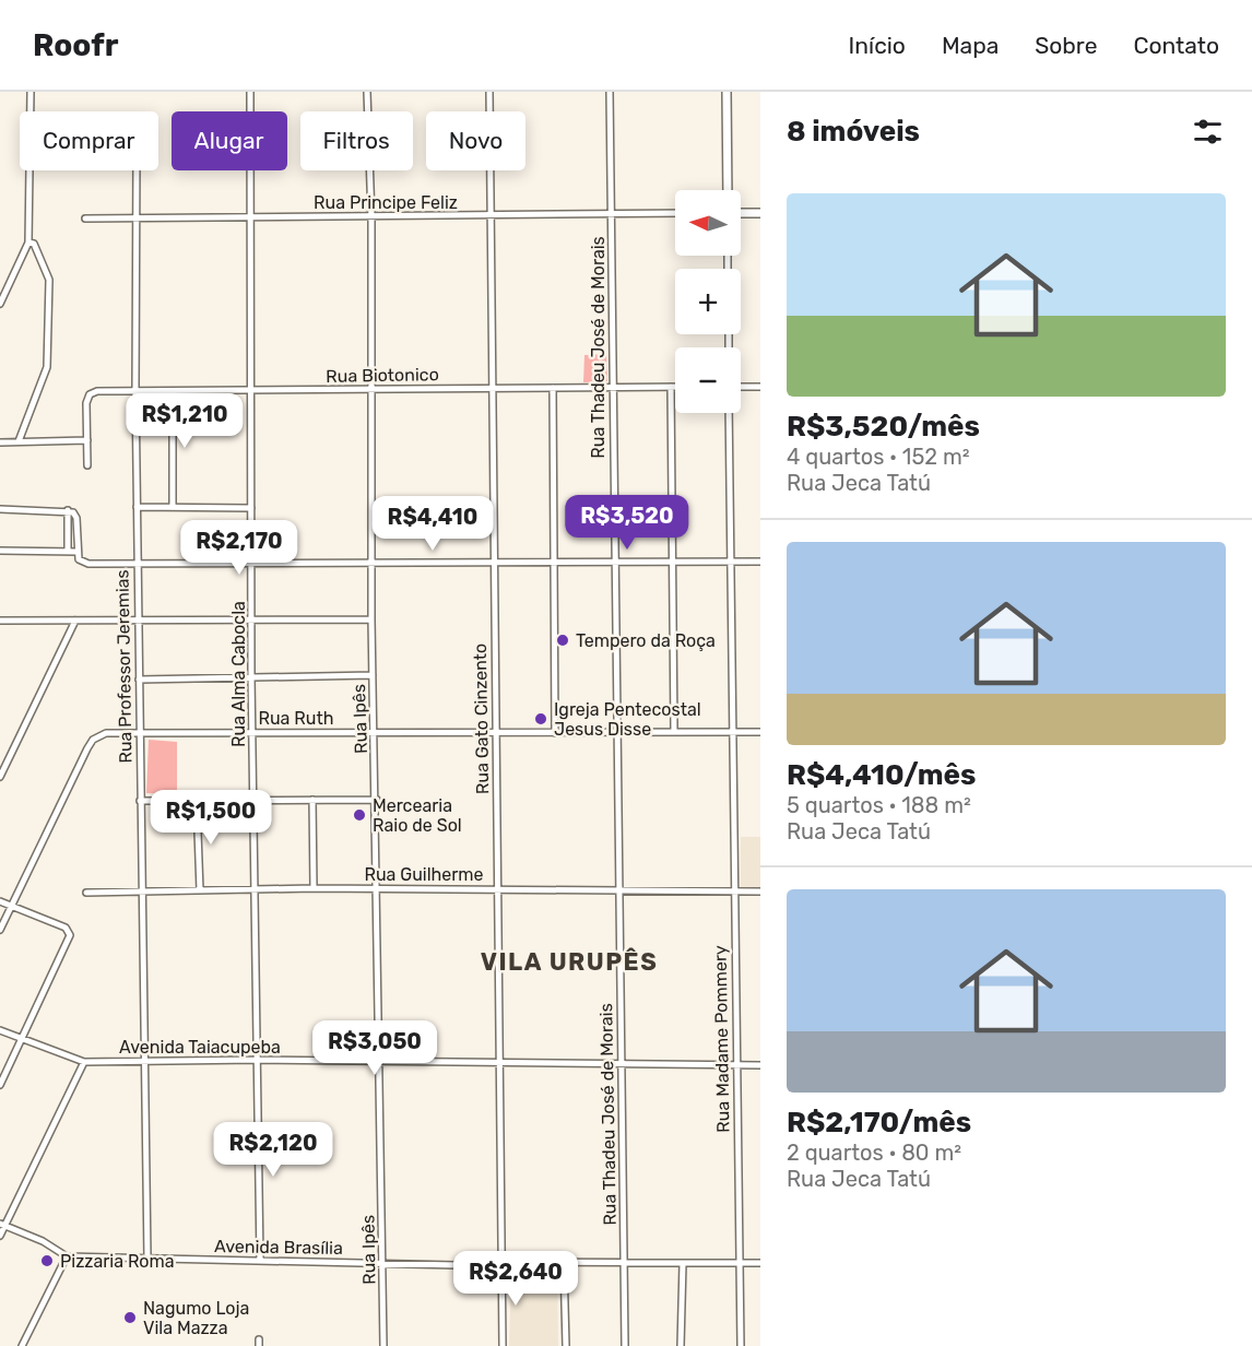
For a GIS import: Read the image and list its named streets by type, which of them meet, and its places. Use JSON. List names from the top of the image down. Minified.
{"streets":{"street":["Rua Principe Feliz","Rua Thadeu José de Morais","Rua Biotonico","Rua Professor Jeremias","Rua Alma Cabocla","Rua Ruth","Rua Ipês","Rua Gato Cinzento","Rua Guilherme","Rua Madame Pommery","Avenida Taiacupeba","Avenida Brasília"]},"crossings":[["Rua Principe Feliz","Rua Thadeu José de Morais"],["Rua Principe Feliz","Rua Professor Jeremias"],["Rua Principe Feliz","Rua Alma Cabocla"],["Rua Principe Feliz","Rua Ipês"],["Rua Principe Feliz","Rua Gato Cinzento"],["Rua Thadeu José de Morais","Rua Biotonico"],["Rua Thadeu José de Morais","Rua Ruth"],["Rua Thadeu José de Morais","Rua Guilherme"],["Rua Thadeu José de Morais","Avenida Taiacupeba"],["Rua Thadeu José de Morais","Avenida Brasília"],["Rua Biotonico","Rua Professor Jeremias"],["Rua Biotonico","Rua Alma Cabocla"],["Rua Biotonico","Rua Ipês"],["Rua Biotonico","Rua Gato Cinzento"],["Rua Professor Jeremias","Rua Ruth"],["Rua Professor Jeremias","Rua Guilherme"],["Rua Professor Jeremias","Avenida Taiacupeba"],["Rua Professor Jeremias","Avenida Brasília"],["Rua Alma Cabocla","Rua Ruth"],["Rua Alma Cabocla","Rua Guilherme"],["Rua Alma Cabocla","Avenida Taiacupeba"],["Rua Alma Cabocla","Avenida Brasília"],["Rua Ruth","Rua Ipês"],["Rua Ruth","Rua Gato Cinzento"],["Rua Ruth","Rua Madame Pommery"],["Rua Ipês","Rua Guilherme"],["Rua Ipês","Avenida Taiacupeba"],["Rua Ipês","Avenida Brasília"],["Rua Gato Cinzento","Rua Guilherme"],["Rua Gato Cinzento","Avenida Taiacupeba"],["Rua Gato Cinzento","Avenida Brasília"],["Rua Guilherme","Rua Madame Pommery"],["Rua Madame Pommery","Avenida Taiacupeba"],["Rua Madame Pommery","Avenida Brasília"]],"districts":["VILA URUPÊS"],"places":["Tempero da Roça","Igreja Pentecostal Jesus Disse","Mercearia Raio de Sol","Pizzaria Roma","Nagumo Loja Vila Mazza"],"north":"left","page":{"header":"Roofr","nav":["Início","Mapa","Sobre","Contato"],"heading":"8 imóveis","chip":["Comprar","Alugar","Filtros","Novo"],"list":[{"name":"R$3,520/mês","note":"4 quartos · 152 m² · Rua Jeca Tatú"},{"name":"R$4,410/mês","note":"5 quartos · 188 m² · Rua Jeca Tatú"},{"name":"R$2,170/mês","note":"2 quartos · 80 m² · Rua Jeca Tatú"}],"map_buttons":["+","−"],"price":["R$1,210","R$3,520","R$4,410","R$2,170","R$1,500","R$3,050","R$2,120","R$2,640"]}}
